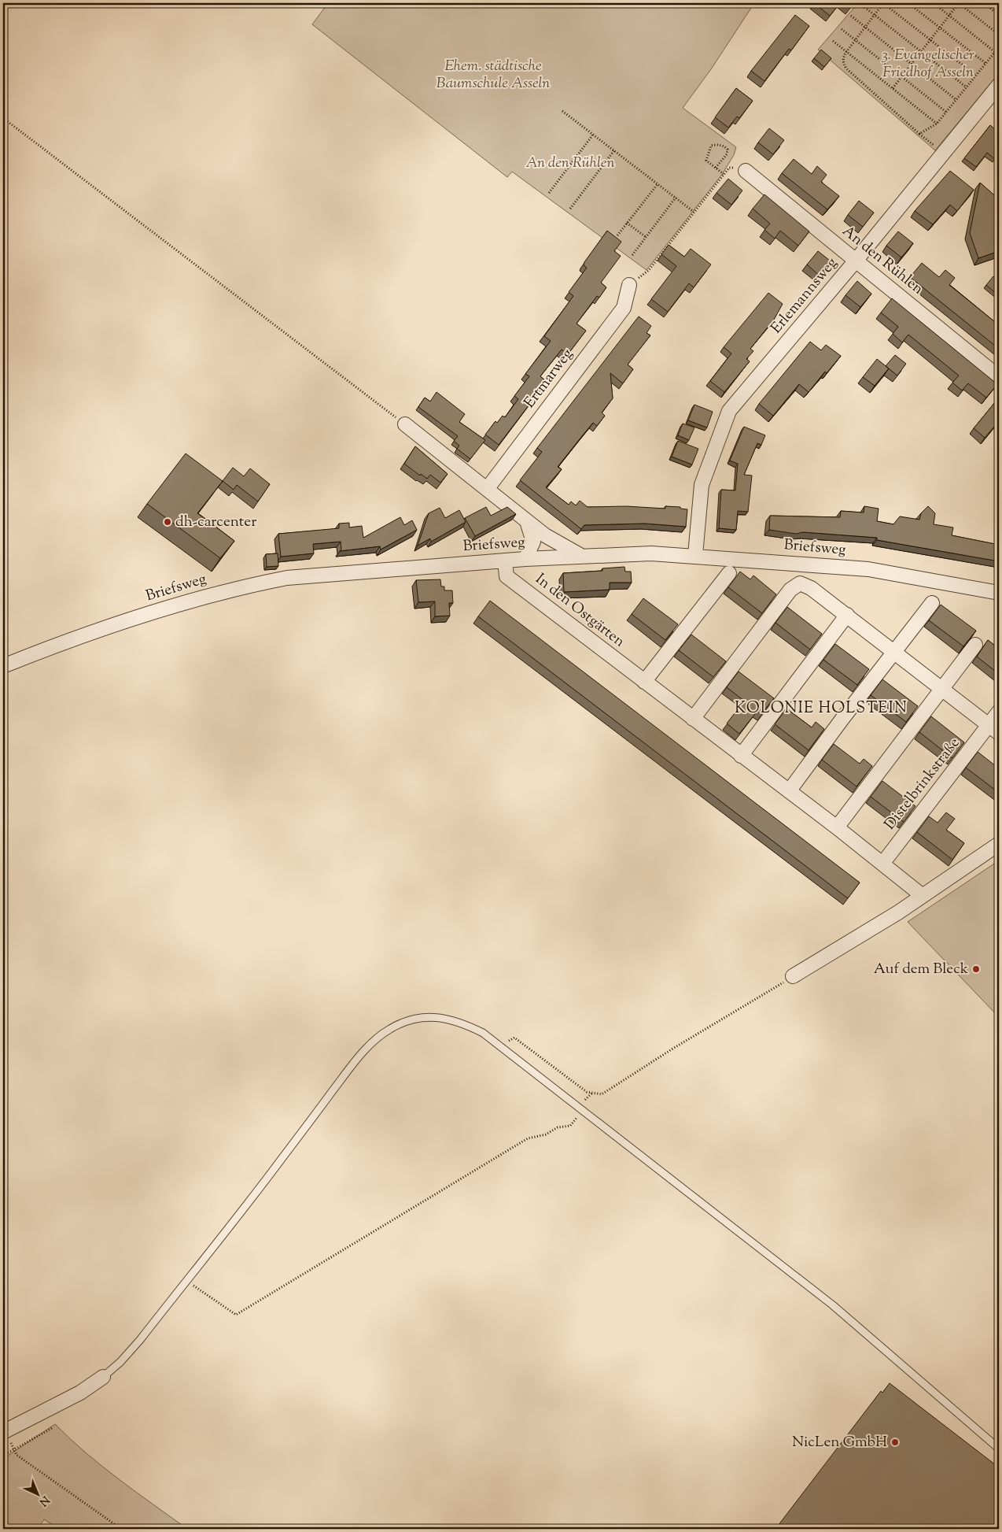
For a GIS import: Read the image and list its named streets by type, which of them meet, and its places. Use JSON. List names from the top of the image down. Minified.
{"streets":{"street":["An den Rühlen","Erlemannsweg","Ertmarweg","Briefsweg","In den Ostgärten","Distelbrinkstraße"]},"crossings":[["An den Rühlen","Erlemannsweg"],["Erlemannsweg","Briefsweg"],["Briefsweg","In den Ostgärten"],["In den Ostgärten","Distelbrinkstraße"]],"districts":["KOLONIE HOLSTEIN"],"parks":["3. Evangelischer Friedhof Asseln","Ehem. städtische Baumschule Asseln","An den Rühlen"],"places":["dh-carcenter","Auf dem Bleck","NicLen GmbH"],"north":"bottom right"}
